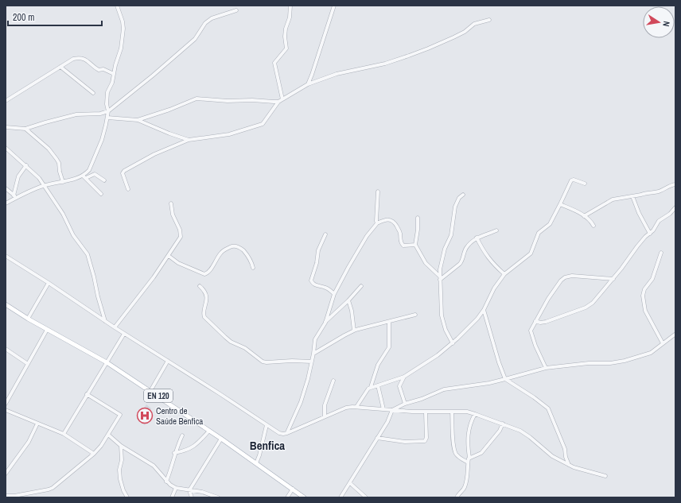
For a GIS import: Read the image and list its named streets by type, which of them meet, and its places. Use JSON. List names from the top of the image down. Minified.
{"streets":{"main road":["EN 120"]},"districts":["Benfica"],"places":{"hospital":["Centro de Saúde Benfica"]},"scale_bar":"200 m","north":"right"}
